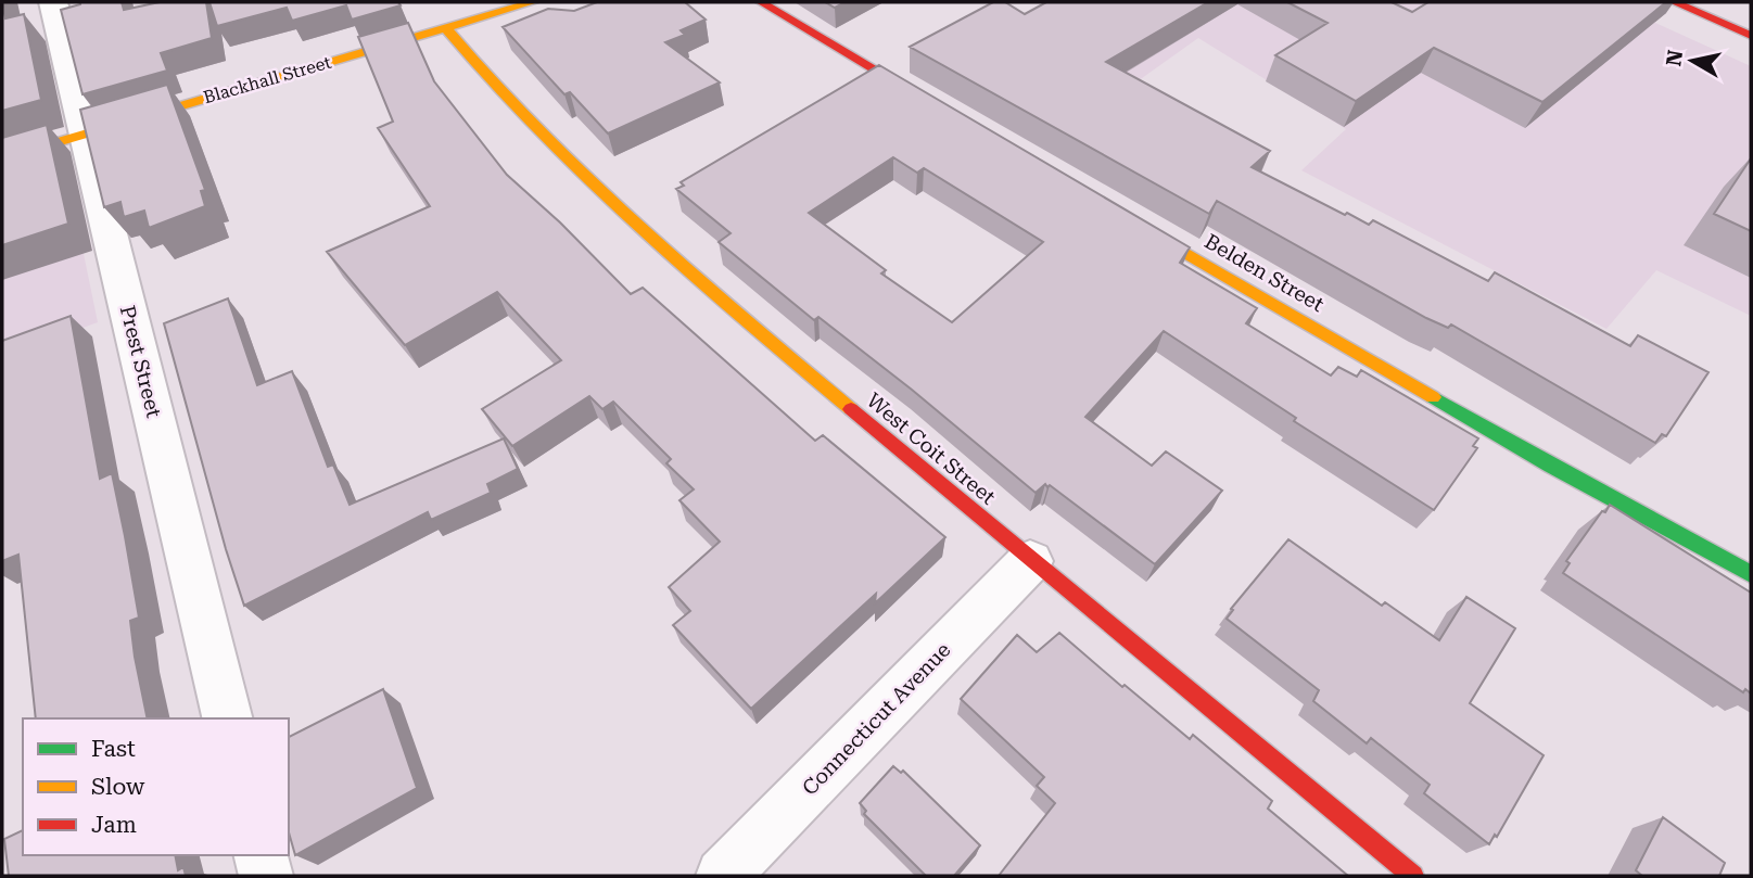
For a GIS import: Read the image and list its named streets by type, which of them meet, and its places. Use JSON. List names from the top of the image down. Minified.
{"streets":{"street":["Blackhall Street","Belden Street","Prest Street","West Coit Street","Connecticut Avenue"]},"crossings":[["Blackhall Street","Prest Street"],["Blackhall Street","West Coit Street"],["West Coit Street","Connecticut Avenue"]],"legend":["Fast","Slow","Jam"],"north":"left"}
